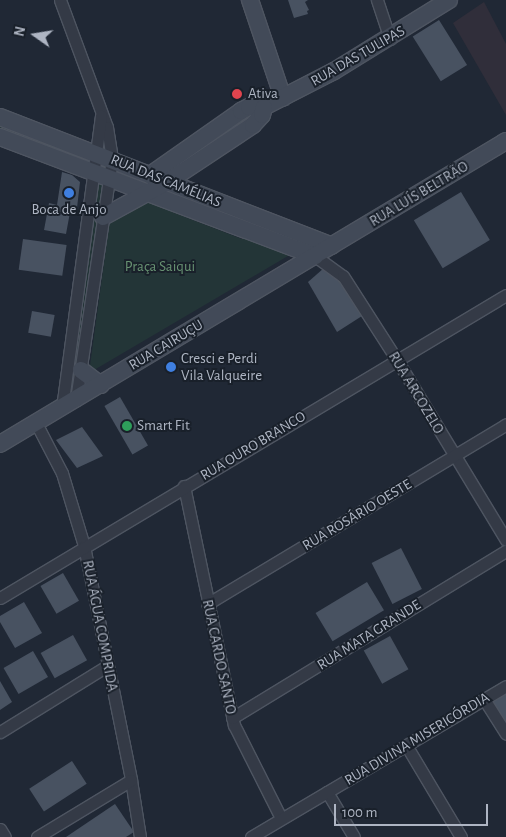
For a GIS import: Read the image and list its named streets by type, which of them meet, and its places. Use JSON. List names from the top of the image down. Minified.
{"streets":{"street":["RUA DAS TULIPAS","RUA DAS CAMÉLIAS","RUA LUÍS BELTRÃO","RUA CAIRUÇU","RUA ARCOZELO","RUA OURO BRANCO","RUA ROSÁRIO OESTE","RUA ÁGUA COMPRIDA","RUA MATA GRANDE","RUA CARDO SANTO","RUA DIVINA MISERICÓRDIA"]},"crossings":[["RUA DAS TULIPAS","RUA DAS CAMÉLIAS"],["RUA DAS CAMÉLIAS","RUA LUÍS BELTRÃO"],["RUA DAS CAMÉLIAS","RUA CAIRUÇU"],["RUA DAS CAMÉLIAS","RUA ARCOZELO"],["RUA LUÍS BELTRÃO","RUA CAIRUÇU"],["RUA CAIRUÇU","RUA ARCOZELO"],["RUA CAIRUÇU","RUA ÁGUA COMPRIDA"],["RUA ARCOZELO","RUA OURO BRANCO"],["RUA ARCOZELO","RUA ROSÁRIO OESTE"],["RUA OURO BRANCO","RUA ÁGUA COMPRIDA"],["RUA OURO BRANCO","RUA CARDO SANTO"],["RUA ROSÁRIO OESTE","RUA CARDO SANTO"],["RUA MATA GRANDE","RUA CARDO SANTO"],["RUA CARDO SANTO","RUA DIVINA MISERICÓRDIA"]],"parks":["Praça Saiqui"],"places":["Ativa","Boca de Anjo","Cresci e Perdi Vila Valqueire","Smart Fit"],"scale_bar":"100 m","north":"left"}
